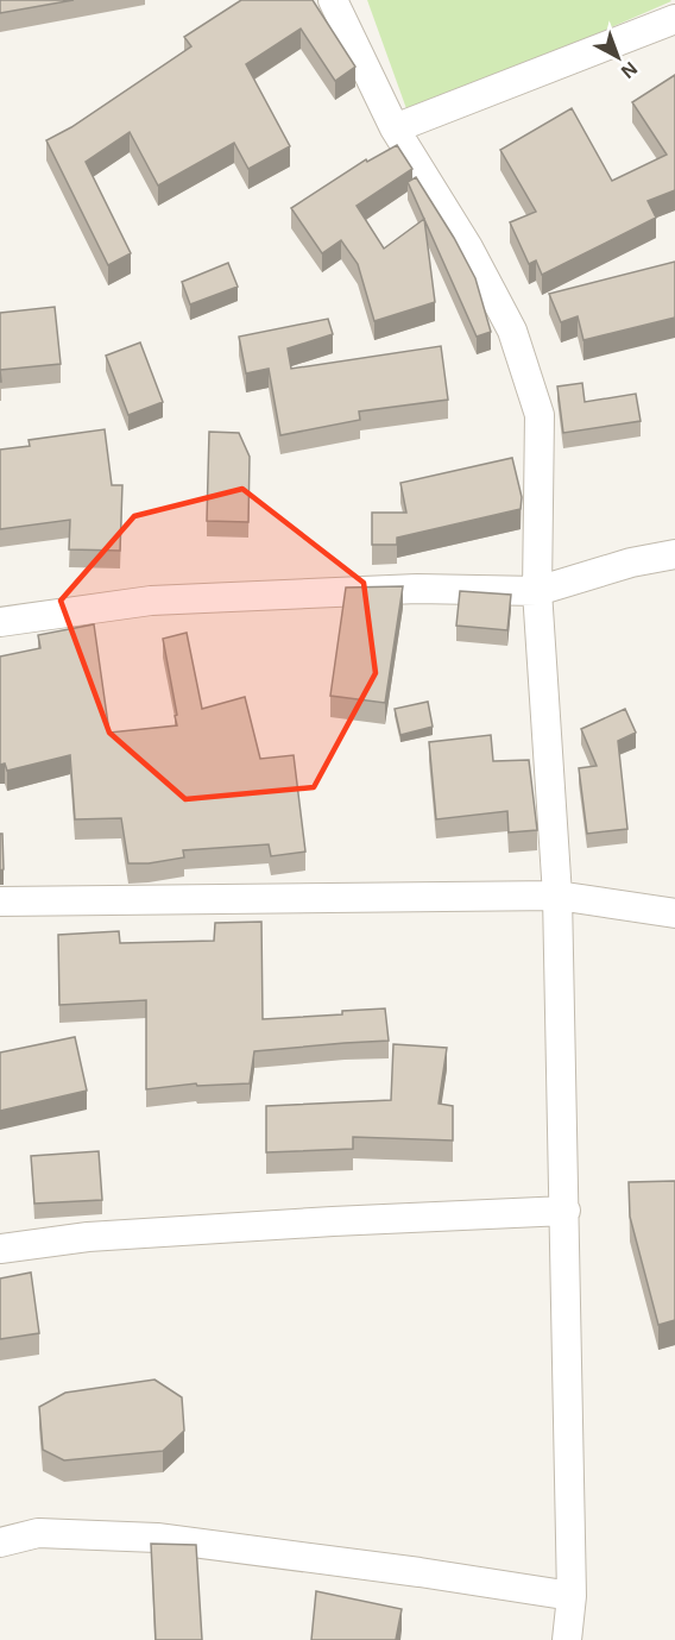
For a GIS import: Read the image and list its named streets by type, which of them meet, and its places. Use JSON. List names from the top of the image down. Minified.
{"north":"bottom right"}
